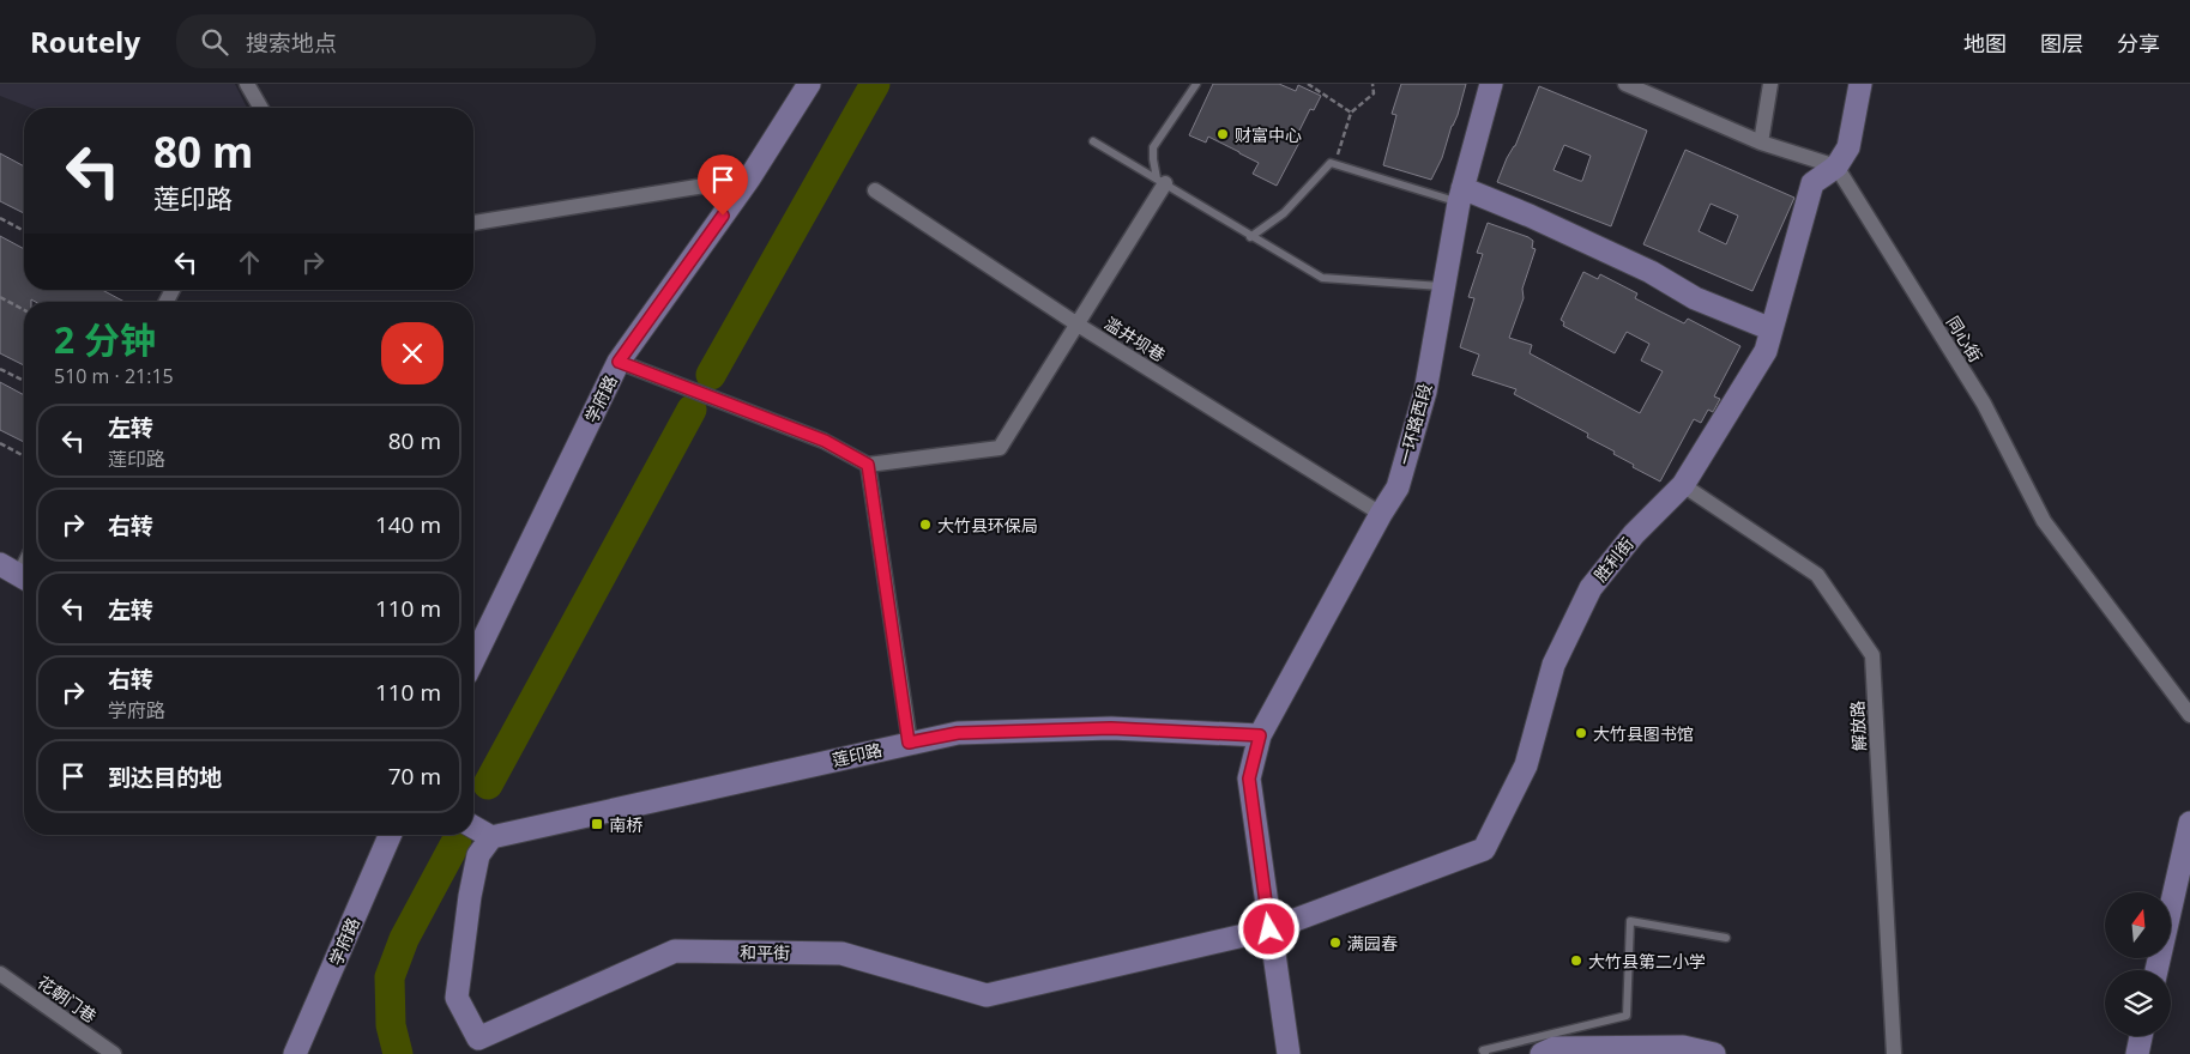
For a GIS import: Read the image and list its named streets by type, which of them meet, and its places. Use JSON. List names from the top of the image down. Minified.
{"streets":{"street":["滥井坝巷","同心街","学府路","一环路西段","胜利街","解放路","莲印路","和平街","花朝门巷"]},"crossings":[["滥井坝巷","一环路西段"],["同心街","胜利街"],["一环路西段","胜利街"],["一环路西段","莲印路"],["一环路西段","和平街"],["胜利街","解放路"],["胜利街","和平街"],["莲印路","和平街"]],"places":{"other":["财富中心","大竹县环保局","大竹县图书馆","满园春","大竹县第二小学"],"transit":["南桥"]},"north":"top","page":{"header":"Routely","search":"搜索地点","nav":["地图","图层","分享"],"turn":["80 m","莲印路"],"heading":["2 分钟","510 m · 21:15"],"list":[{"name":"左转","note":"莲印路","value":"80 m"},{"name":"右转","value":"140 m"},{"name":"左转","value":"110 m"},{"name":"右转","note":"学府路","value":"110 m"},{"name":"到达目的地","value":"70 m"}]}}
